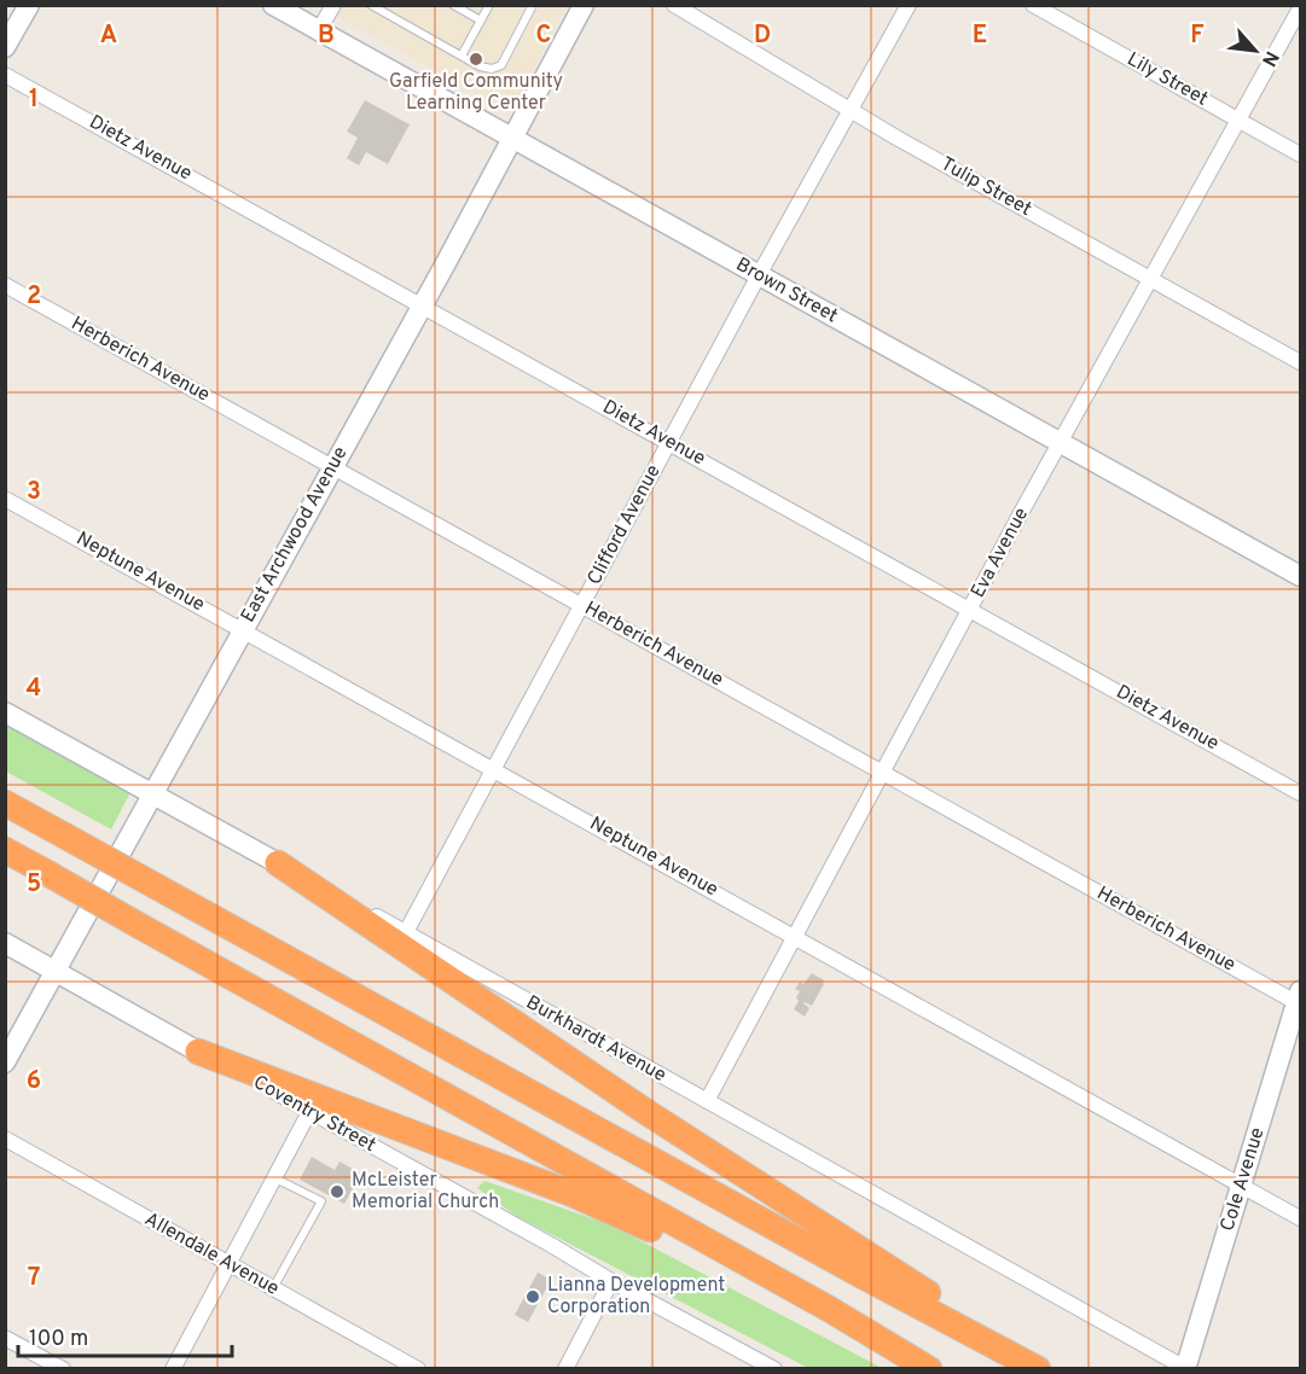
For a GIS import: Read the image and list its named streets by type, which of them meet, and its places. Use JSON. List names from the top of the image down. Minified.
{"streets":{"main road":["Brown Street","East Archwood Avenue","Burkhardt Avenue","Coventry Street","Cole Avenue"],"street":["Lily Street","Dietz Avenue","Tulip Street","Herberich Avenue","Clifford Avenue","Eva Avenue","Neptune Avenue","Allendale Avenue"]},"crossings":[["Lily Street","Eva Avenue"],["Dietz Avenue","Clifford Avenue"],["Dietz Avenue","East Archwood Avenue"],["Dietz Avenue","Eva Avenue"],["Tulip Street","Clifford Avenue"],["Tulip Street","Eva Avenue"],["Brown Street","Clifford Avenue"],["Brown Street","East Archwood Avenue"],["Brown Street","Eva Avenue"],["Herberich Avenue","Clifford Avenue"],["Herberich Avenue","East Archwood Avenue"],["Herberich Avenue","Eva Avenue"],["Herberich Avenue","Cole Avenue"],["Clifford Avenue","Neptune Avenue"],["Clifford Avenue","Burkhardt Avenue"],["East Archwood Avenue","Neptune Avenue"],["East Archwood Avenue","Burkhardt Avenue"],["East Archwood Avenue","Coventry Street"],["Eva Avenue","Neptune Avenue"],["Eva Avenue","Burkhardt Avenue"],["Neptune Avenue","Cole Avenue"],["Burkhardt Avenue","Cole Avenue"]],"places":["Garfield Community Learning Center","McLeister Memorial Church","Lianna Development Corporation"],"scale_bar":"100 m","north":"bottom right","grid":{"columns":["A","B","C","D","E","F"],"rows":["1","2","3","4","5","6","7"]}}
